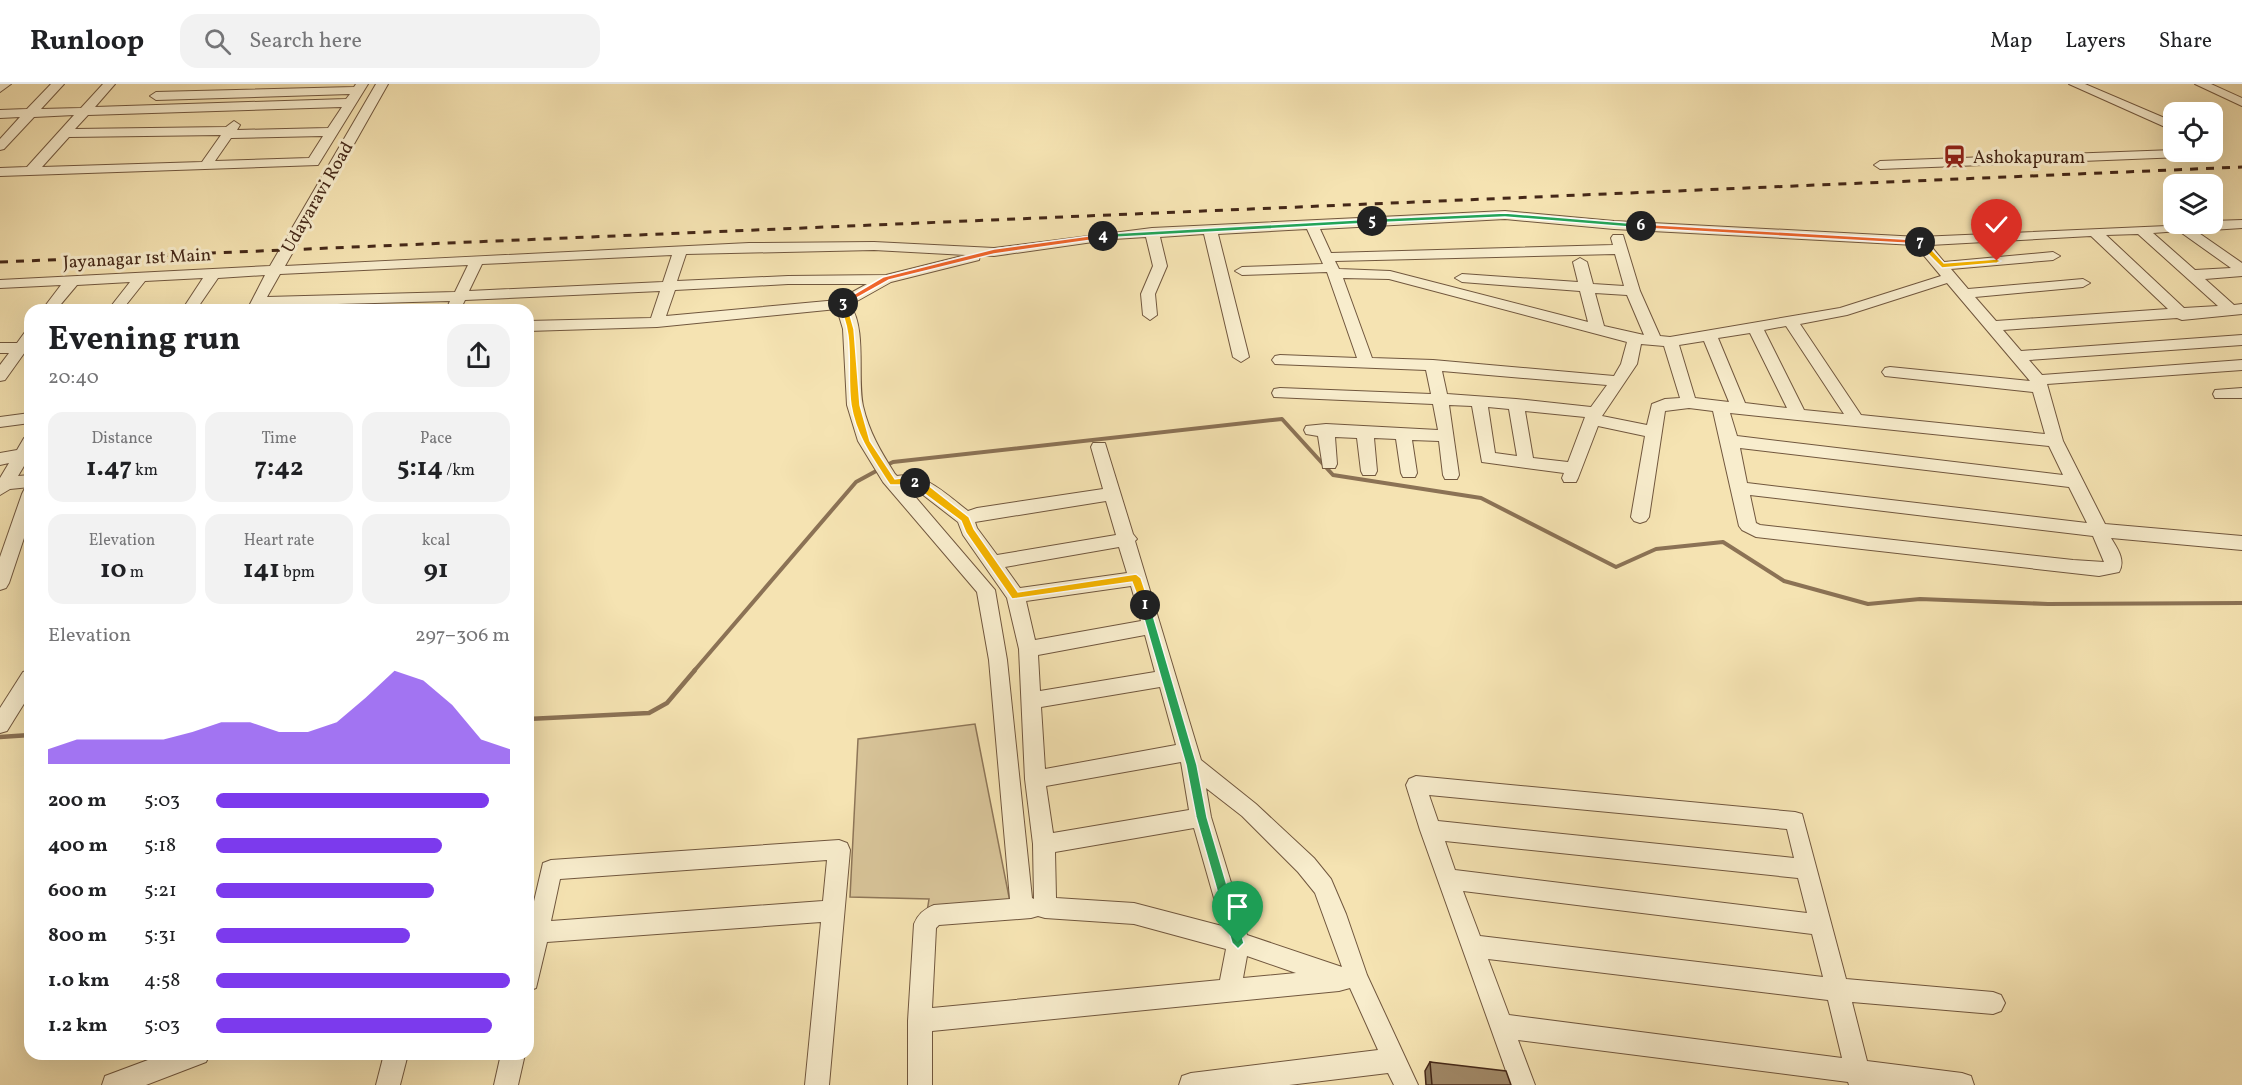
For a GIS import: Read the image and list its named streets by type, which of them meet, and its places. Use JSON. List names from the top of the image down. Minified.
{"streets":{"street":["Udayaravi Road","Jayanagar 1st Main"]},"crossings":[["Udayaravi Road","Jayanagar 1st Main"]],"places":{"station":["Ashokapuram"]},"page":{"header":"Runloop","search":"Search here","nav":["Map","Layers","Share"],"pins":["5","6","4","7","3","2","1"],"heading":["Evening run","20:40"],"stats":[["Distance","1.47 km"],["Time","7:42"],["Pace","5:14 /km"],["Elevation","10 m"],["Heart rate","141 bpm"],["kcal","91"]],"chart":["Elevation","297–306 m"],"list":[{"name":"200 m","note":"5:03"},{"name":"400 m","note":"5:18"},{"name":"600 m","note":"5:21"},{"name":"800 m","note":"5:31"},{"name":"1.0 km","note":"4:58"},{"name":"1.2 km","note":"5:03"}]}}
